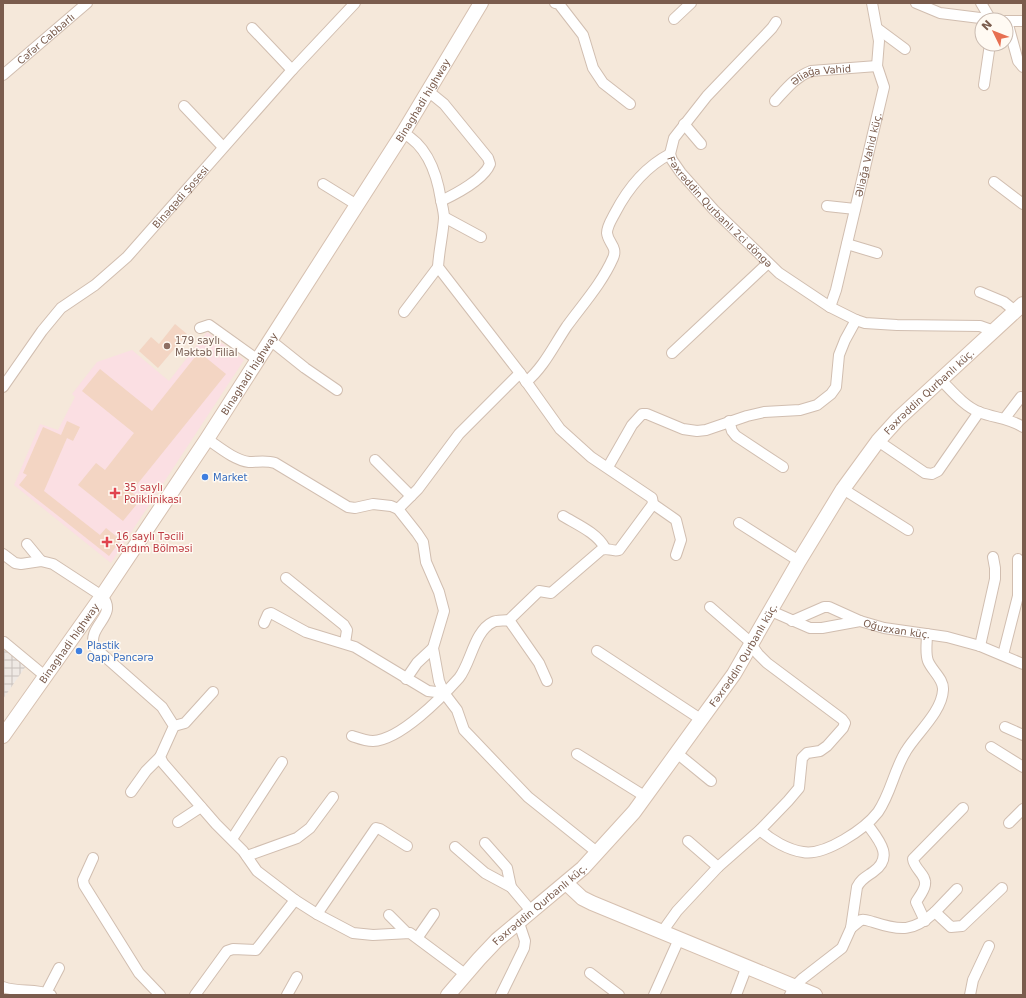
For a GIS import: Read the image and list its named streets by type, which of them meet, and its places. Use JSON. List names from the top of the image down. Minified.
{"streets":{"street":["Cəfər Cabbarlı","Əliağa Vahid","Binaghadi highway","Əliağa Vahid küç.","Binəqədi Şosesi","Fəxrəddin Qurbanlı 2ci döngə","Fəxrəddin Qurbanlı küç.","Oğuzxan küç."]},"crossings":[["Əliağa Vahid","Əliağa Vahid küç."],["Əliağa Vahid küç.","Fəxrəddin Qurbanlı 2ci döngə"],["Fəxrəddin Qurbanlı 2ci döngə","Fəxrəddin Qurbanlı küç."],["Fəxrəddin Qurbanlı küç.","Oğuzxan küç."]],"places":{"other":["179 saylı Məktəb Filial","Market","Plastik Qapı Pəncərə"],"health":["35 saylı Poliklinikası","16 saylı Təcili Yardım Bölməsi"]},"north":"top left"}
